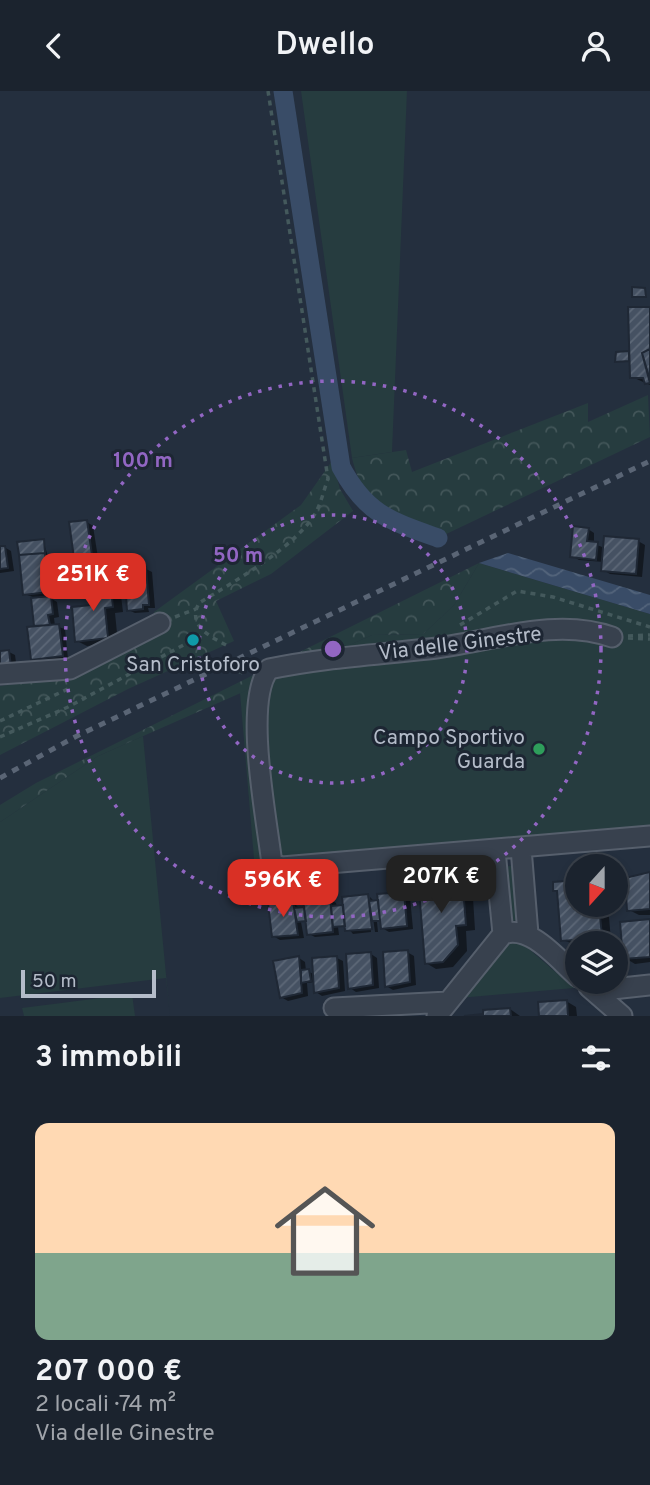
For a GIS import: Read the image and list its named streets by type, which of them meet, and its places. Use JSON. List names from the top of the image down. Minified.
{"streets":{"street":["Via delle Ginestre"]},"places":["San Cristoforo","Campo Sportivo Guarda"],"scale_bar":"50 m","north":"bottom","page":{"header":"Dwello","price":["251K €","207K €","596K €"],"scale":"50 m","heading":"3 immobili","list":[{"name":"207 000 €","note":"2 locali · 74 m² · Via delle Ginestre"}]},"rings":["100 m","50 m"]}
